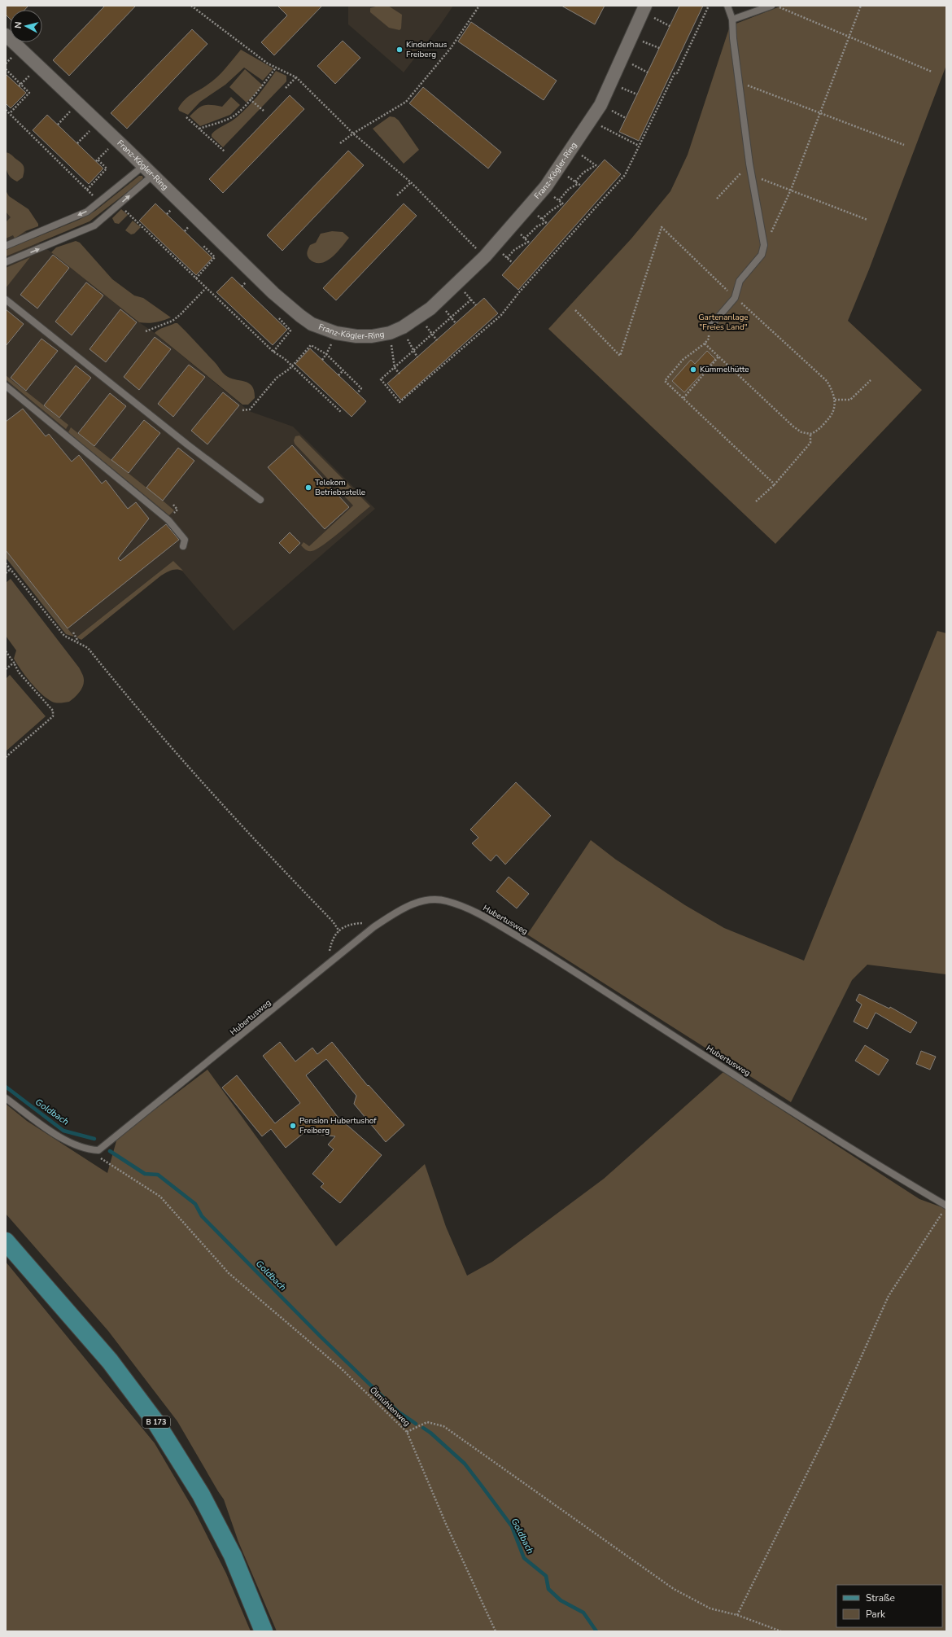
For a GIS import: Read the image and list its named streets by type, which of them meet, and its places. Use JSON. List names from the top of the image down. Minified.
{"streets":{"main road":["B 173"],"street":["Franz-Kögler-Ring"],"lane":["Hubertusweg"],"path":["Ölmühlenweg"]},"crossings":[["Hubertusweg","Ölmühlenweg"]],"water":["Goldbach"],"parks":["Gartenanlage \"Freies Land\""],"places":["Kinderhaus Freiberg","Kümmelhütte","Telekom Betriebsstelle","Pension Hubertushof Freiberg"],"legend":["Straße","Park"],"north":"left"}
